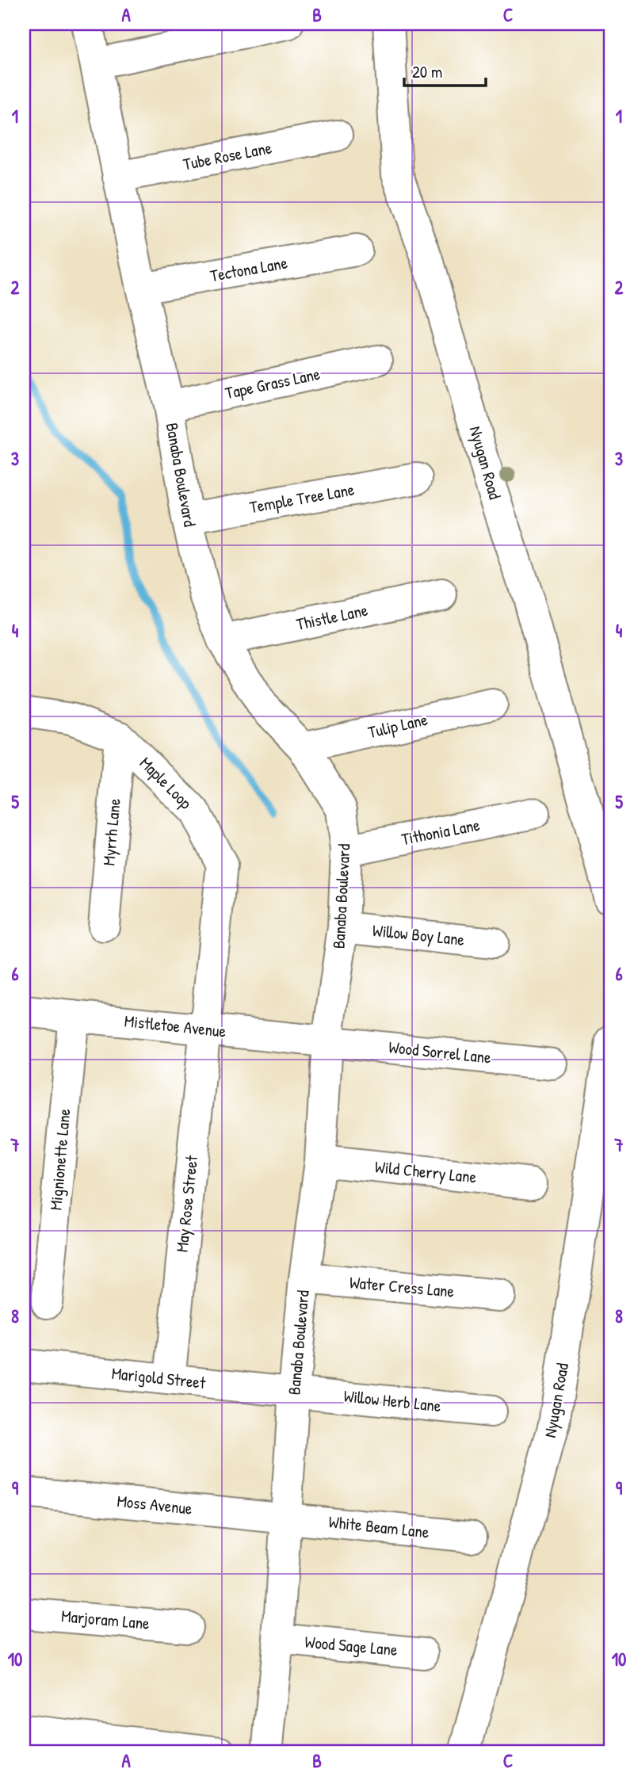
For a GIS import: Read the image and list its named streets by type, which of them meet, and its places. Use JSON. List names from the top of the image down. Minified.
{"streets":{"street":["Tube Rose Lane","Tectona Lane","Tape Grass Lane","Nyugan Road","Banaba Boulevard","Temple Tree Lane","Thistle Lane","Tulip Lane","Maple Loop","Myrrh Lane","Tithonia Lane","Willow Boy Lane","Mistletoe Avenue","Wood Sorrel Lane","Mignionette Lane","Wild Cherry Lane","May Rose Street","Water Cress Lane","Marigold Street","Willow Herb Lane","Moss Avenue","White Beam Lane","Marjoram Lane","Wood Sage Lane"]},"crossings":[["Tube Rose Lane","Banaba Boulevard"],["Tectona Lane","Banaba Boulevard"],["Tape Grass Lane","Banaba Boulevard"],["Banaba Boulevard","Temple Tree Lane"],["Banaba Boulevard","Thistle Lane"],["Banaba Boulevard","Tulip Lane"],["Banaba Boulevard","Tithonia Lane"],["Banaba Boulevard","Willow Boy Lane"],["Banaba Boulevard","Mistletoe Avenue"],["Banaba Boulevard","Wood Sorrel Lane"],["Banaba Boulevard","Wild Cherry Lane"],["Banaba Boulevard","Water Cress Lane"],["Banaba Boulevard","Marigold Street"],["Banaba Boulevard","Willow Herb Lane"],["Banaba Boulevard","Moss Avenue"],["Banaba Boulevard","White Beam Lane"],["Banaba Boulevard","Wood Sage Lane"],["Maple Loop","Myrrh Lane"],["Maple Loop","Mistletoe Avenue"],["Maple Loop","May Rose Street"],["Mistletoe Avenue","Wood Sorrel Lane"],["Mistletoe Avenue","Mignionette Lane"],["Mistletoe Avenue","May Rose Street"],["May Rose Street","Marigold Street"],["Marigold Street","Willow Herb Lane"],["Moss Avenue","White Beam Lane"]],"scale_bar":"20 m","grid":{"columns":["A","B","C"],"rows":["1","2","3","4","5","6","7","8","9","10"]}}
